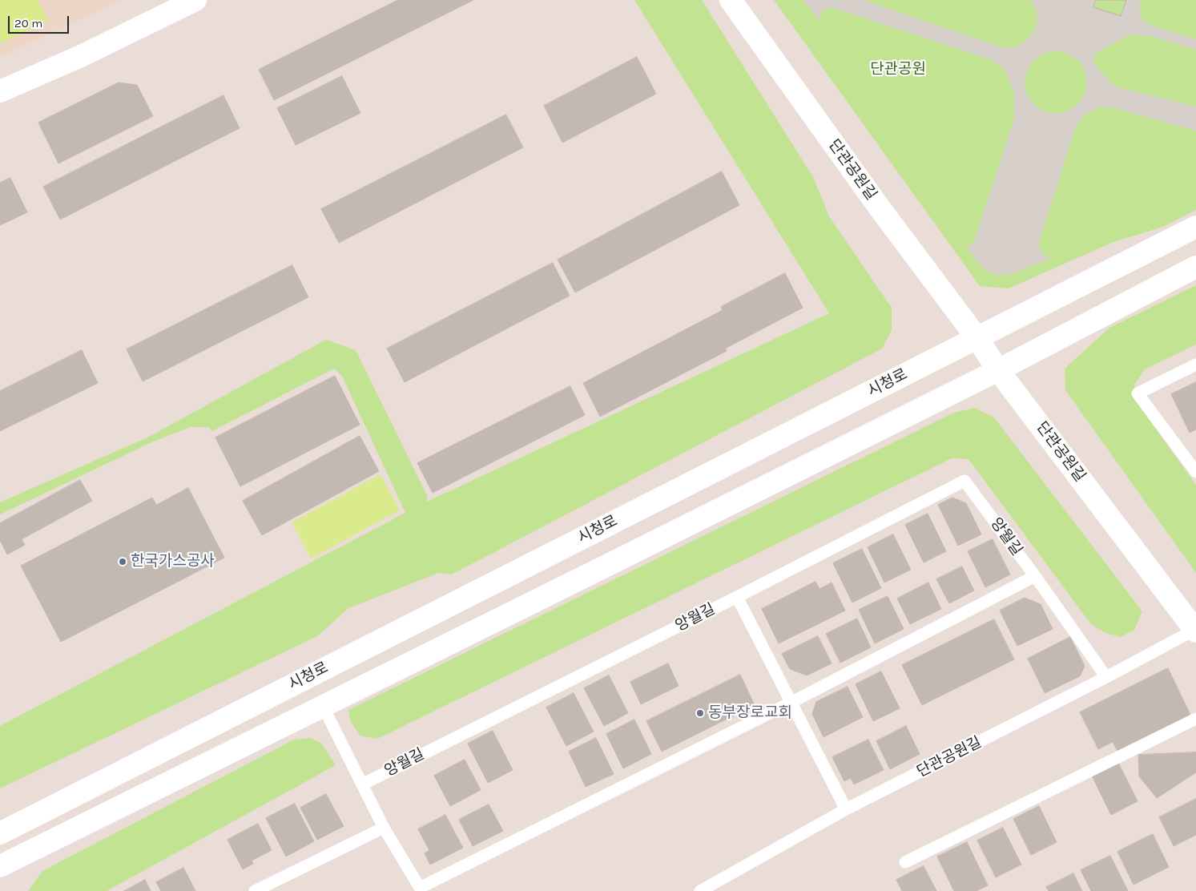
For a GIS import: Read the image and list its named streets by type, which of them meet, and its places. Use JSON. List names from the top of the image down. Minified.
{"streets":{"street":["단관공원길","시청로"],"lane":["앙월길"]},"crossings":[["단관공원길","시청로"],["단관공원길","앙월길"]],"parks":["단관공원"],"places":["한국가스공사","동부장로교회"],"scale_bar":"20 m"}
